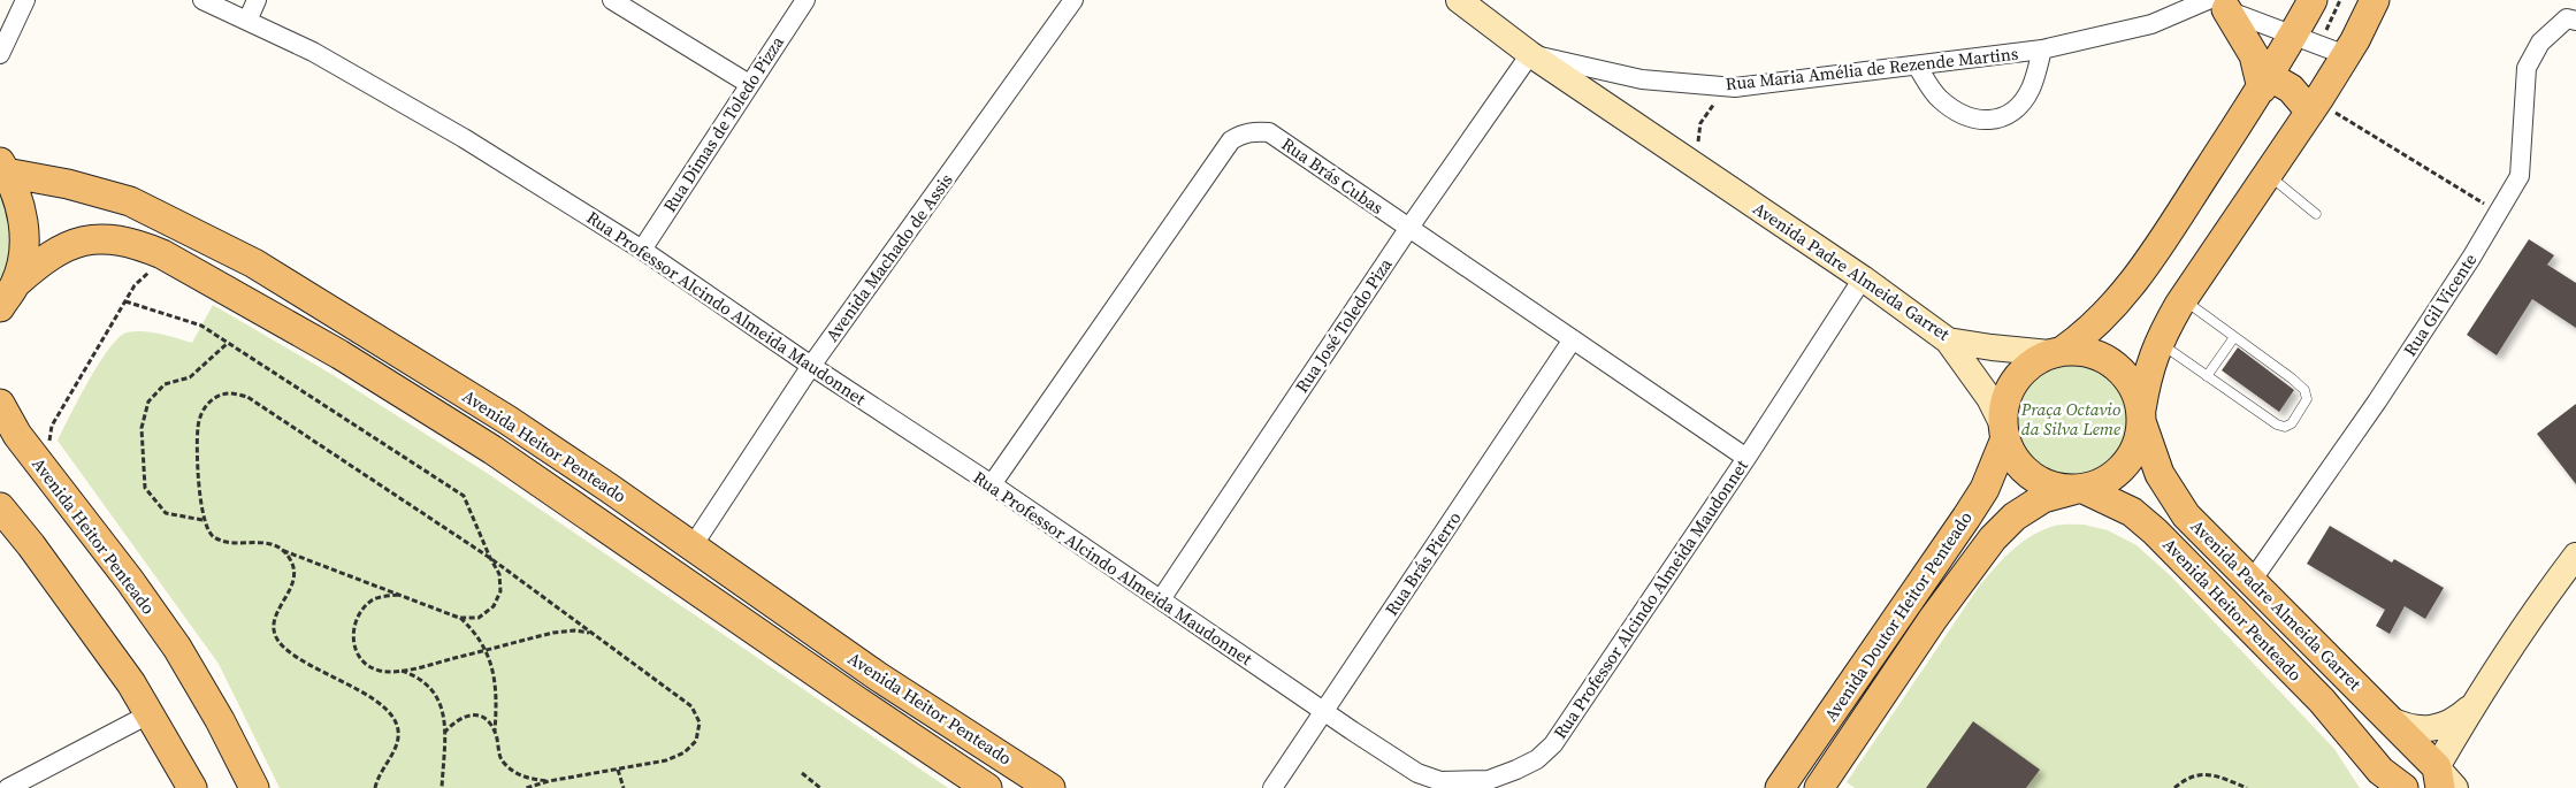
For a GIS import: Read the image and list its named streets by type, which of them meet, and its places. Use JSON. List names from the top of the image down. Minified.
{"streets":{"main road":["Avenida Padre Almeida Garret","Avenida Heitor Penteado","Avenida Doutor Heitor Penteado"],"street":["Rua Maria Amélia de Rezende Martins","Rua Dimas de Toledo Pizza","Rua Brás Cubas","Avenida Machado de Assis","Rua Gil Vicente","Rua Professor Alcindo Almeida Maudonnet","Rua José Toledo Piza","Rua Brás Pierro"]},"crossings":[["Rua Maria Amélia de Rezende Martins","Avenida Padre Almeida Garret"],["Rua Maria Amélia de Rezende Martins","Rua José Toledo Piza"],["Rua Dimas de Toledo Pizza","Rua Professor Alcindo Almeida Maudonnet"],["Rua Brás Cubas","Rua Professor Alcindo Almeida Maudonnet"],["Rua Brás Cubas","Rua José Toledo Piza"],["Rua Brás Cubas","Rua Brás Pierro"],["Avenida Machado de Assis","Rua Professor Alcindo Almeida Maudonnet"],["Avenida Machado de Assis","Avenida Heitor Penteado"],["Avenida Padre Almeida Garret","Rua Gil Vicente"],["Avenida Padre Almeida Garret","Rua Professor Alcindo Almeida Maudonnet"],["Avenida Padre Almeida Garret","Rua José Toledo Piza"],["Avenida Padre Almeida Garret","Avenida Heitor Penteado"],["Avenida Padre Almeida Garret","Avenida Doutor Heitor Penteado"],["Rua Professor Alcindo Almeida Maudonnet","Rua José Toledo Piza"],["Rua Professor Alcindo Almeida Maudonnet","Rua Brás Pierro"],["Avenida Heitor Penteado","Avenida Doutor Heitor Penteado"]],"parks":["Praça Octavio da Silva Leme"]}
